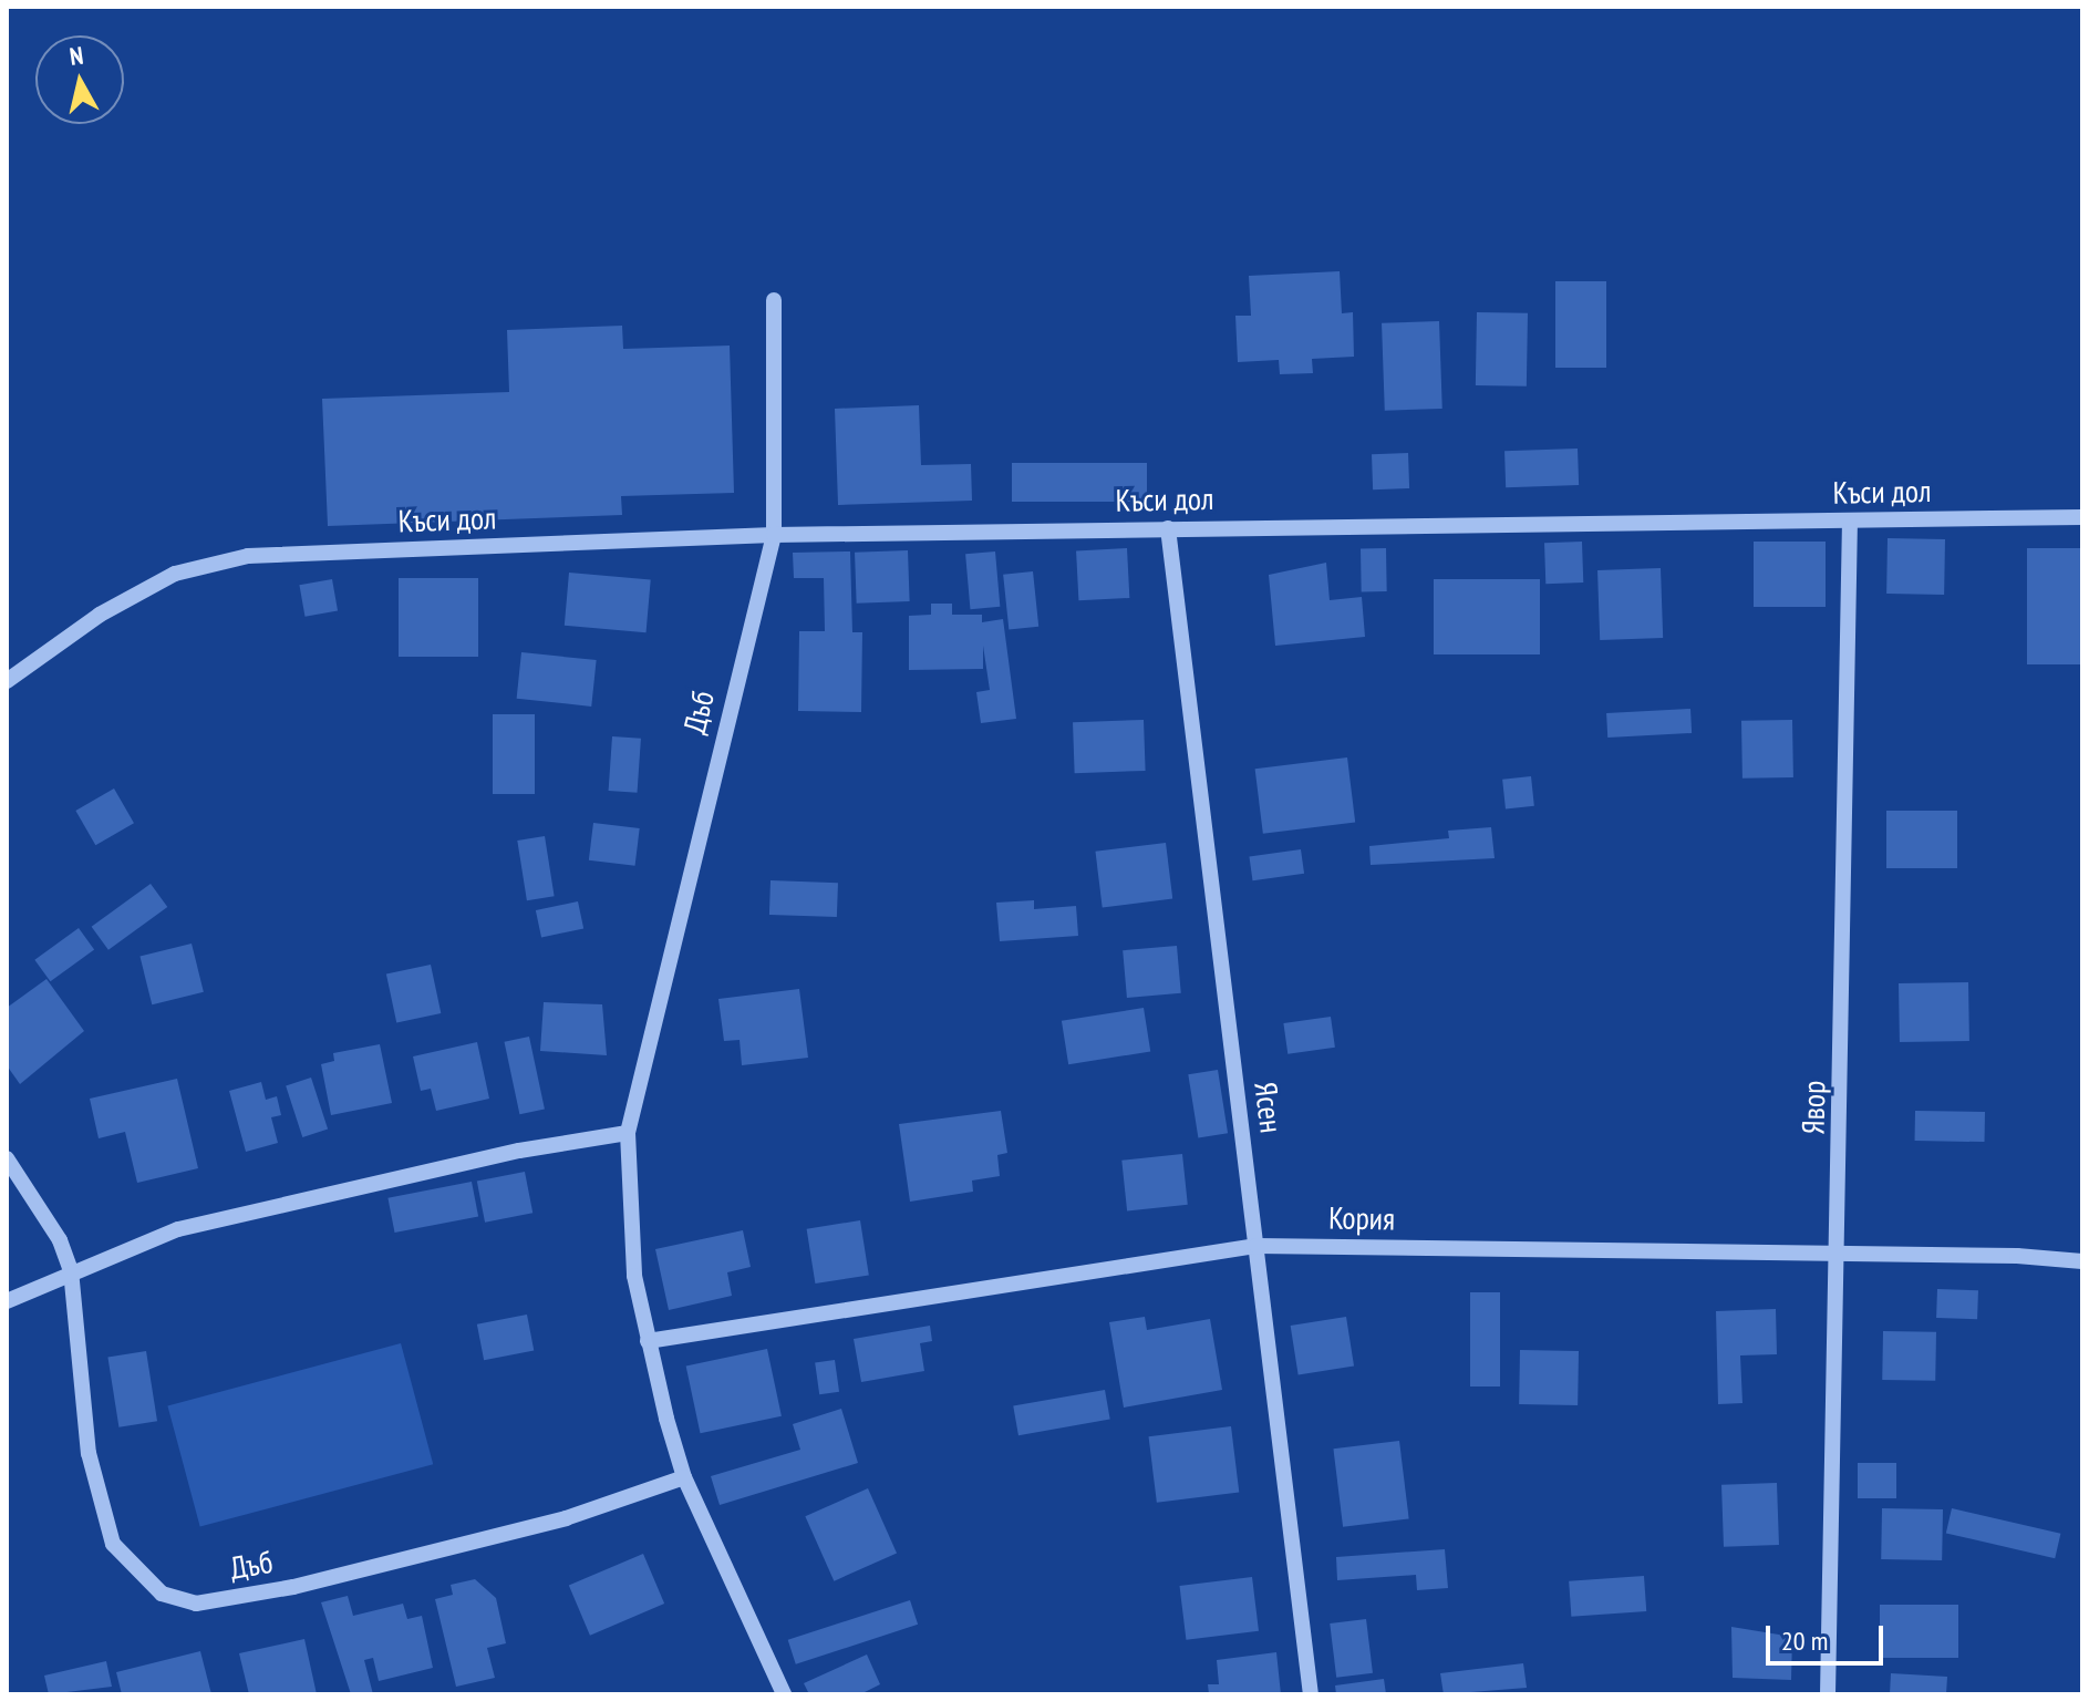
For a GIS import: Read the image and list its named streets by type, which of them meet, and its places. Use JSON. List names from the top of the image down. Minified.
{"streets":{"street":["Къси дол","Дъб","Ясен","Явор","Кория"]},"crossings":[["Къси дол","Дъб"],["Къси дол","Ясен"],["Къси дол","Явор"],["Дъб","Кория"],["Ясен","Кория"],["Явор","Кория"]],"scale_bar":"20 m","north":"top"}
